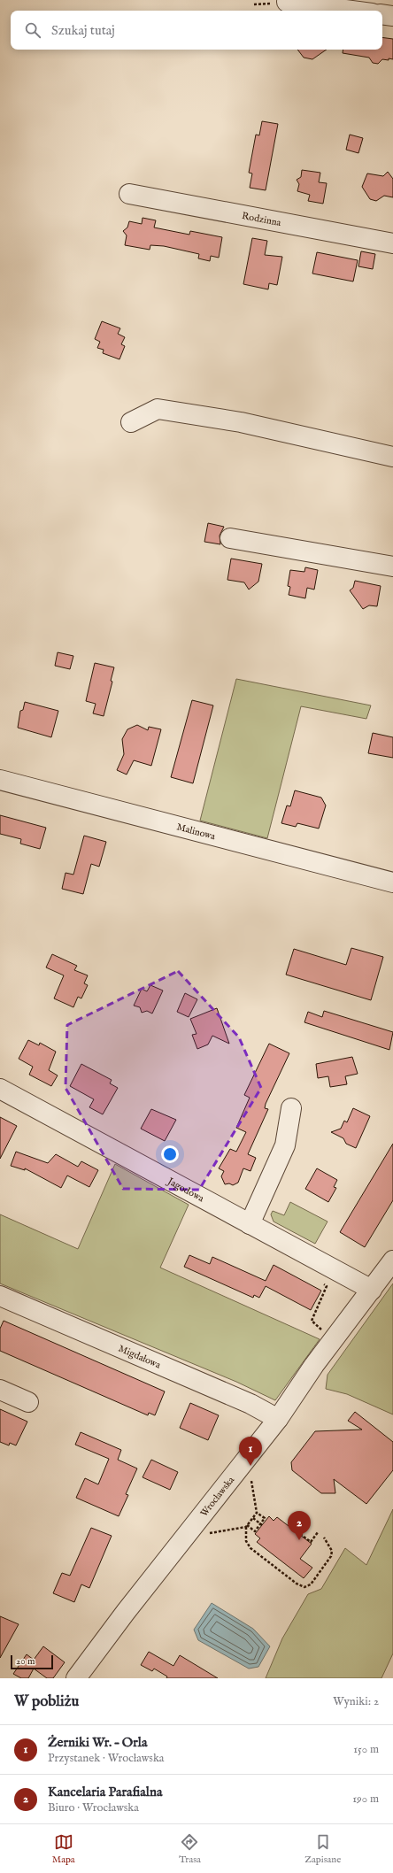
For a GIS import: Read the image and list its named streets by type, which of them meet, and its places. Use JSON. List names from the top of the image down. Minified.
{"streets":{"street":["Rodzinna","Malinowa","Jagodowa","Migdałowa","Wrocławska"]},"crossings":[["Jagodowa","Wrocławska"],["Migdałowa","Wrocławska"]],"scale_bar":"20 m","page":{"search":"Szukaj tutaj","pins":["1","2"],"scale":"20 m","heading":["W pobliżu","Wyniki: 2"],"list":[{"mark":"1","name":"Żerniki Wr. – Orla","note":"Przystanek · Wrocławska","value":"150 m"},{"mark":"2","name":"Kancelaria Parafialna","note":"Biuro · Wrocławska","value":"190 m"}],"nav":["Mapa","Trasa","Zapisane"]}}
